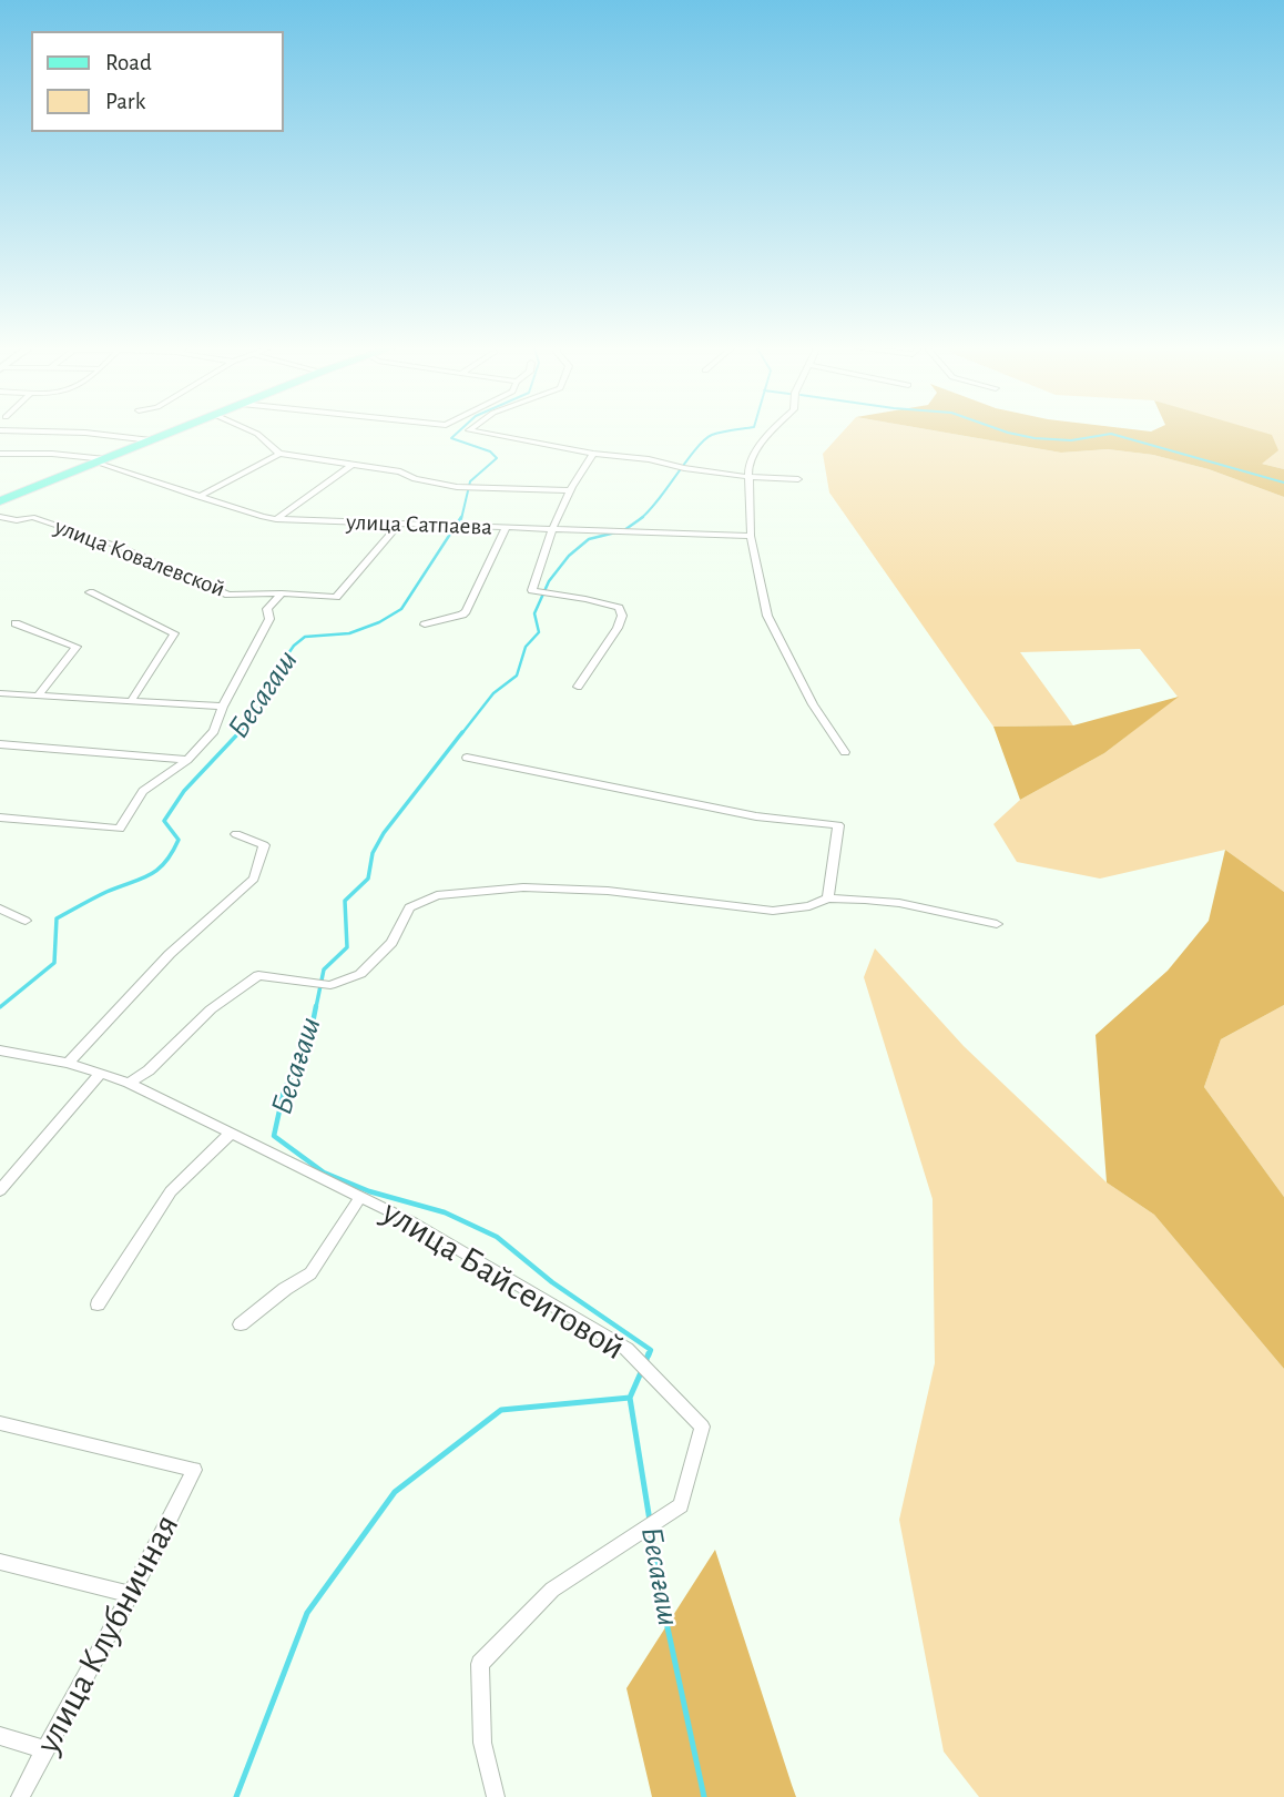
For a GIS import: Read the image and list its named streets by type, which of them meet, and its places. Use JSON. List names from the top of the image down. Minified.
{"streets":{"street":["улица Сатпаева","улица Ковалевской","улица Байсеитовой","улица Клубничная"]},"crossings":[["улица Сатпаева","улица Ковалевской"]],"water":["Бесагаш","Бесағаш"],"legend":["Road","Park"]}
